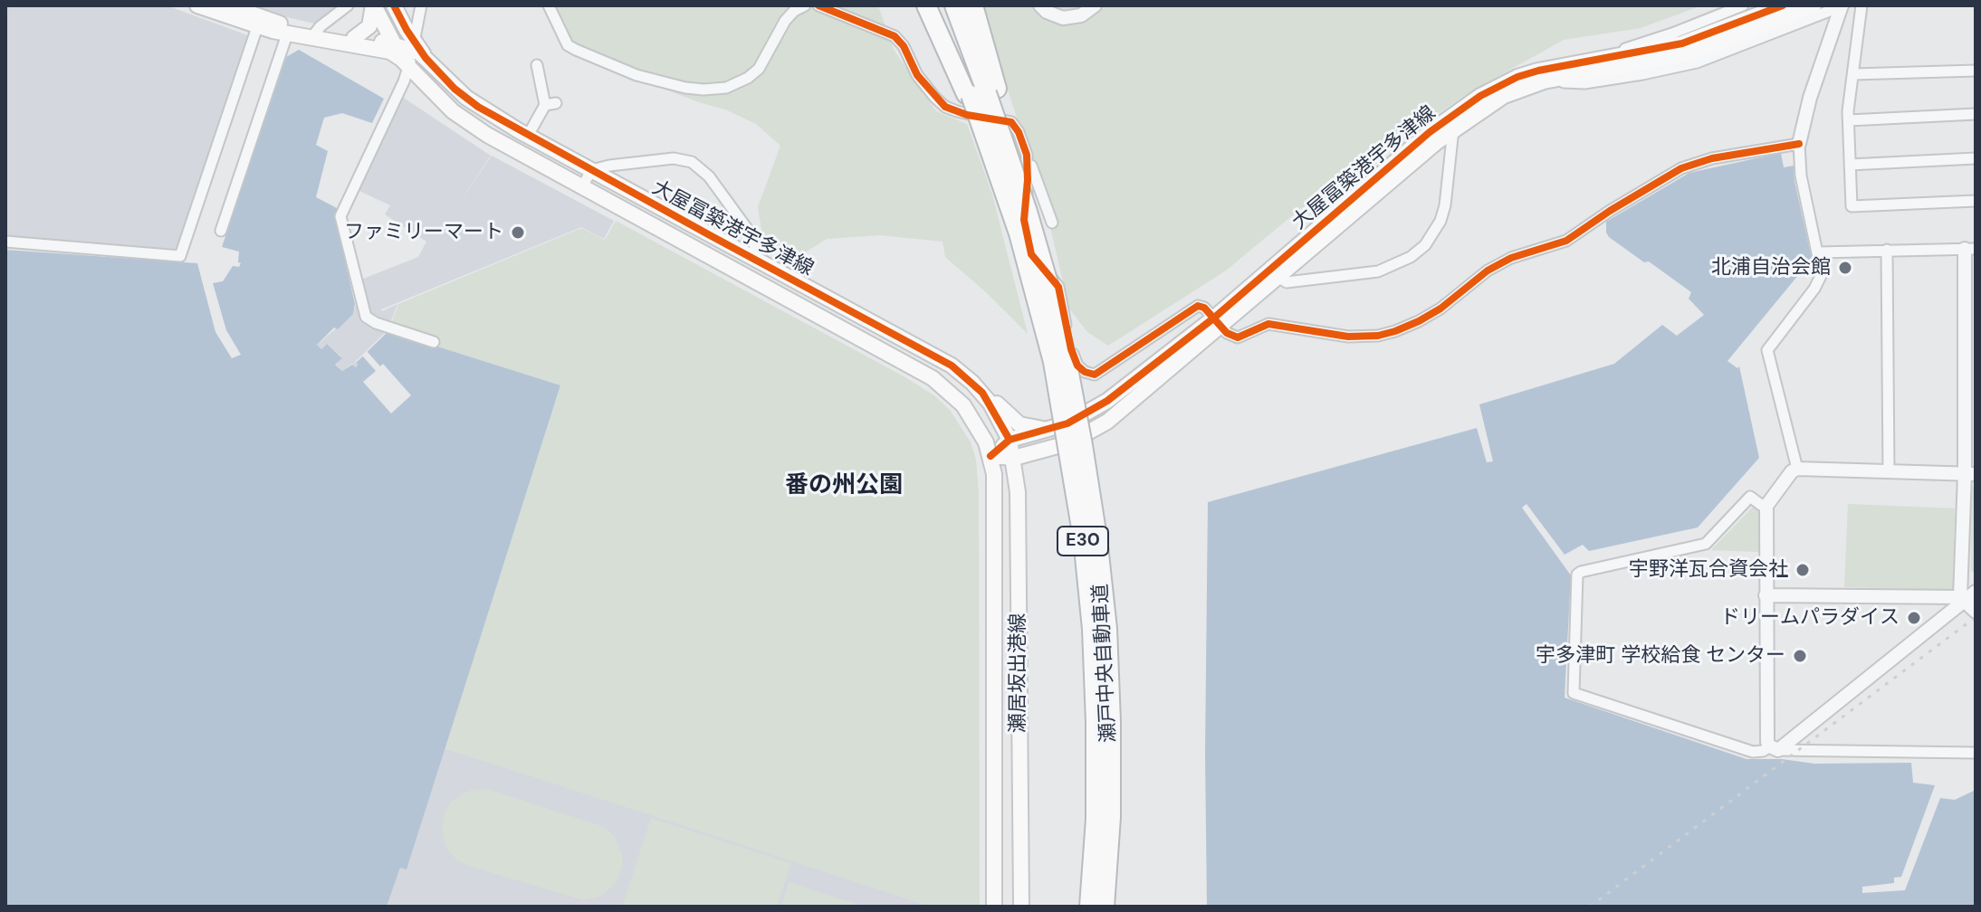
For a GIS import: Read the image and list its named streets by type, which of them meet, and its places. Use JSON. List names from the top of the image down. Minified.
{"streets":{"highway":["E30","瀬戸中央自動車道"],"main road":["大屋冨築港宇多津線","瀬居坂出港線"]},"crossings":[["大屋冨築港宇多津線","瀬居坂出港線"]],"districts":["番の州公園"],"places":["ファミリーマート","北浦自治会館","宇野洋瓦合資会社","ドリームパラダイス","宇多津町 学校給食 センター"]}
